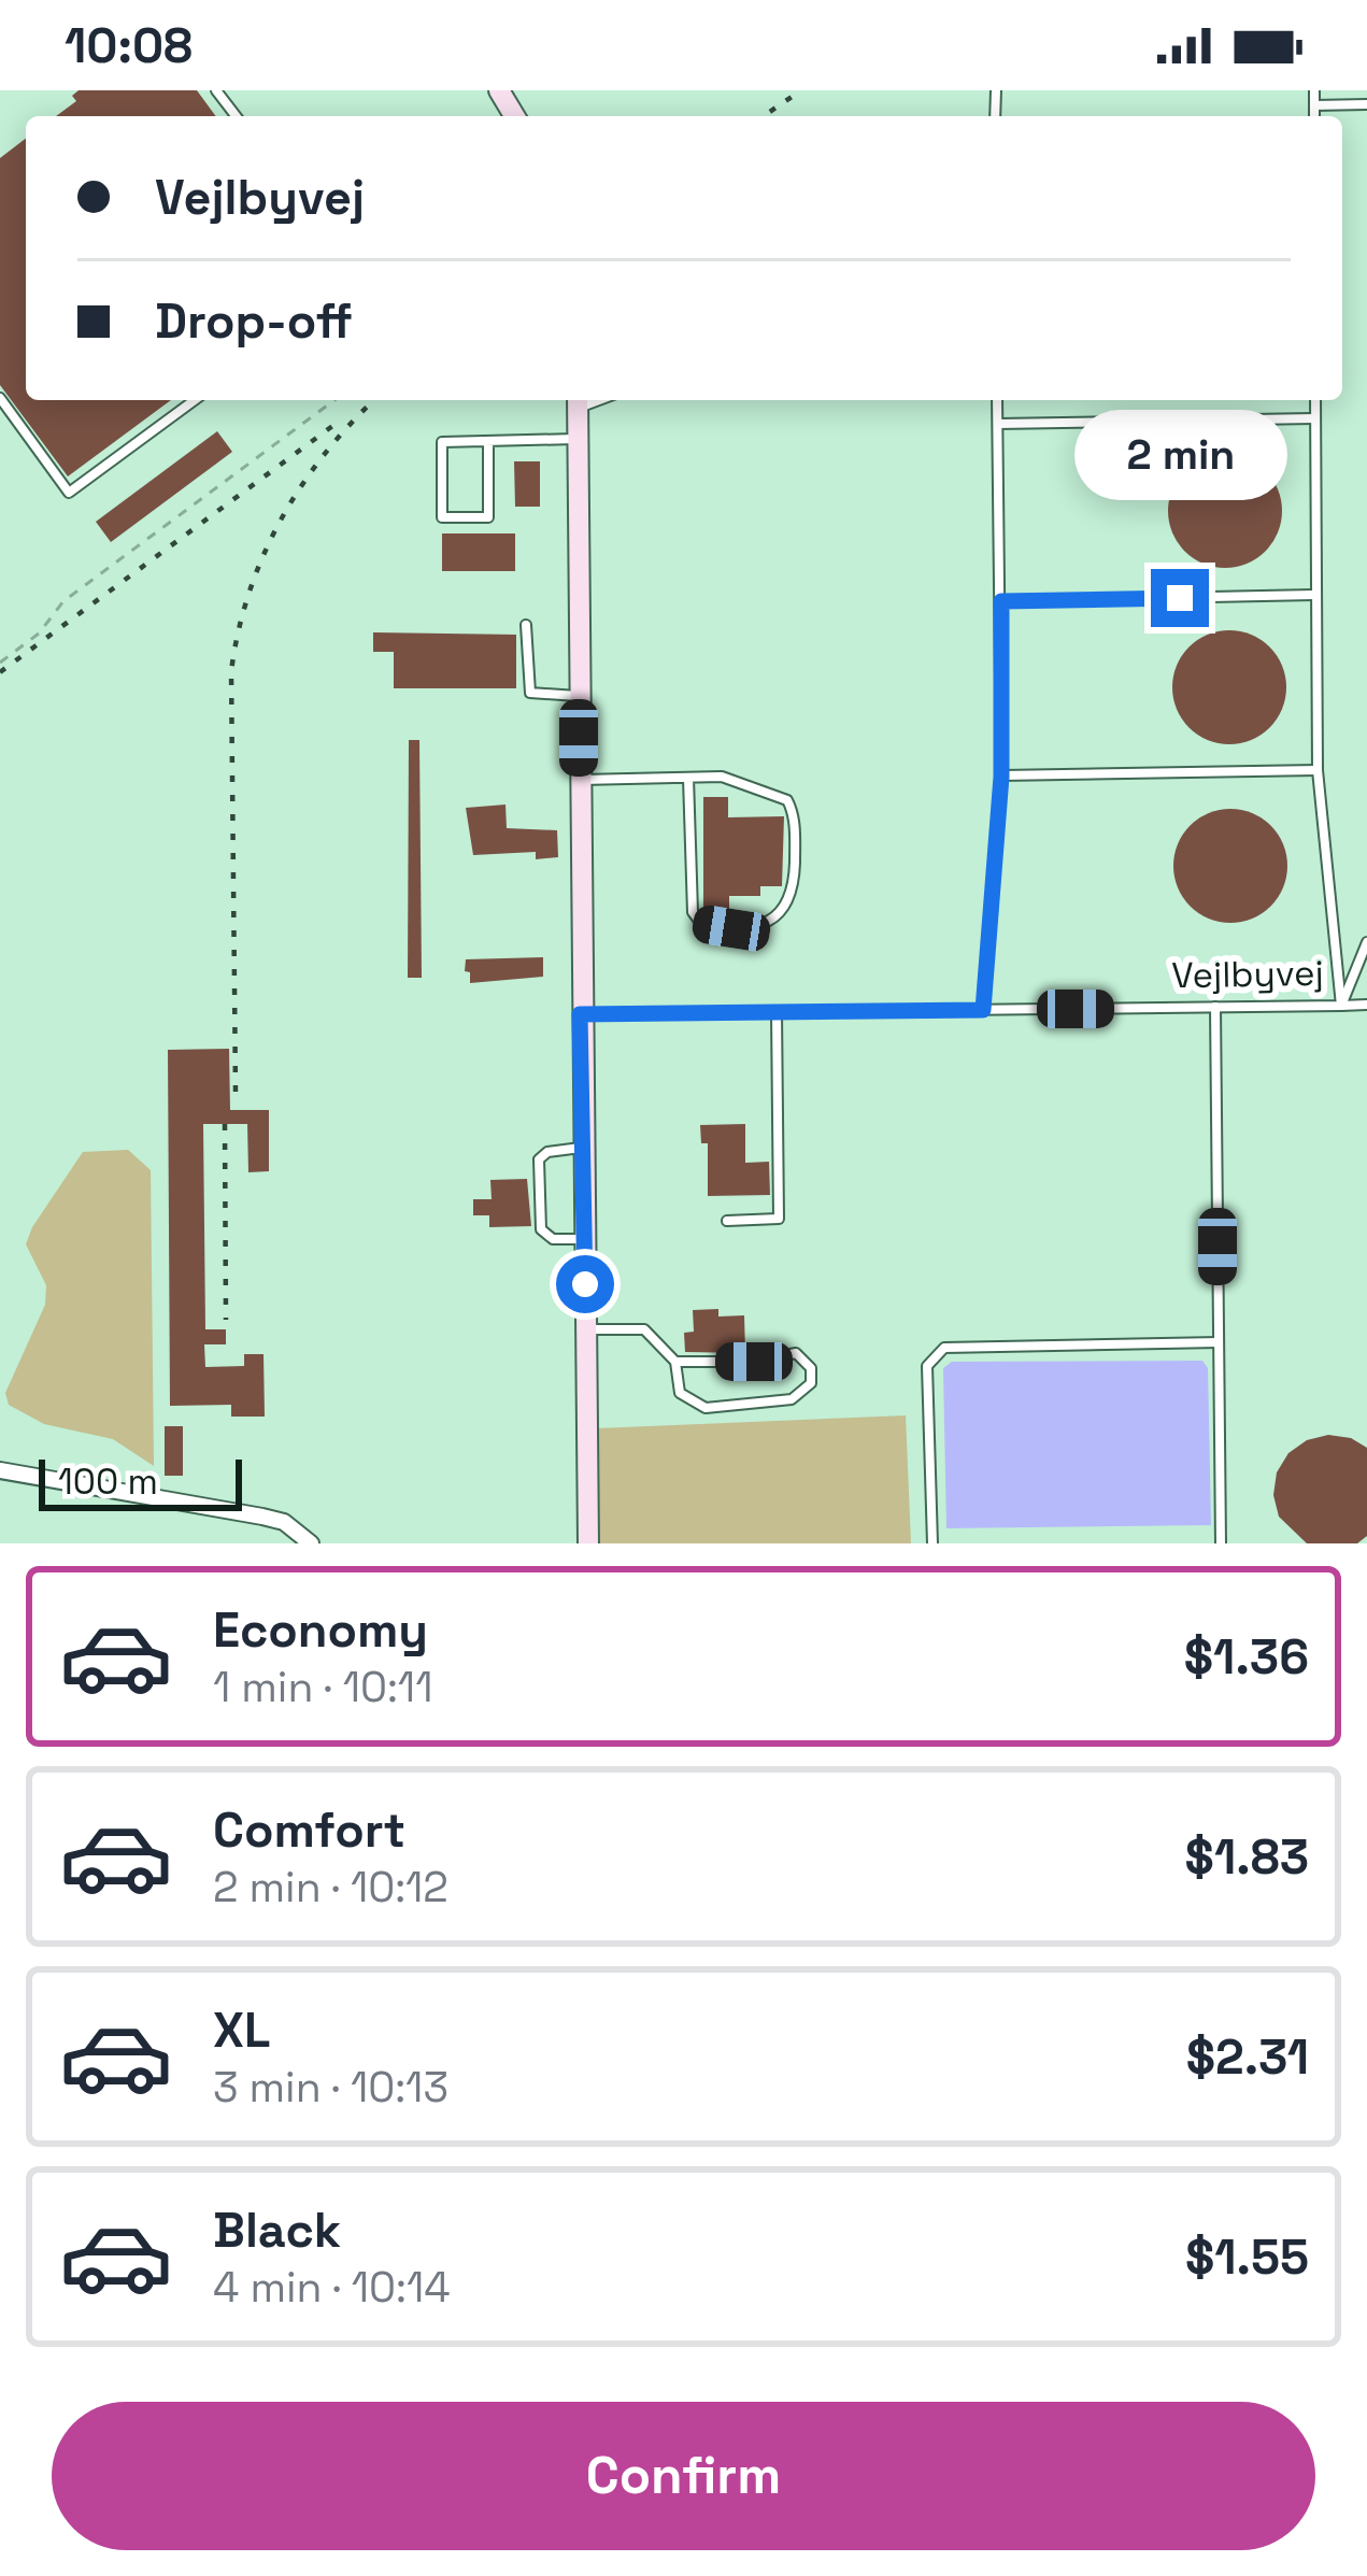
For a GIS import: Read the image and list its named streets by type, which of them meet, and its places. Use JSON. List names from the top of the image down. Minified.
{"streets":{"lane":["Vejlbyvej"]},"scale_bar":"100 m","page":{"status":"10:08","banner":["Vejlbyvej","Drop-off"],"bubble":"2 min","scale":"100 m","list":[{"name":"Economy","note":"1 min · 10:11","value":"$1.36"},{"name":"Comfort","note":"2 min · 10:12","value":"$1.83"},{"name":"XL","note":"3 min · 10:13","value":"$2.31"},{"name":"Black","note":"4 min · 10:14","value":"$1.55"}],"buttons":"Confirm"}}
